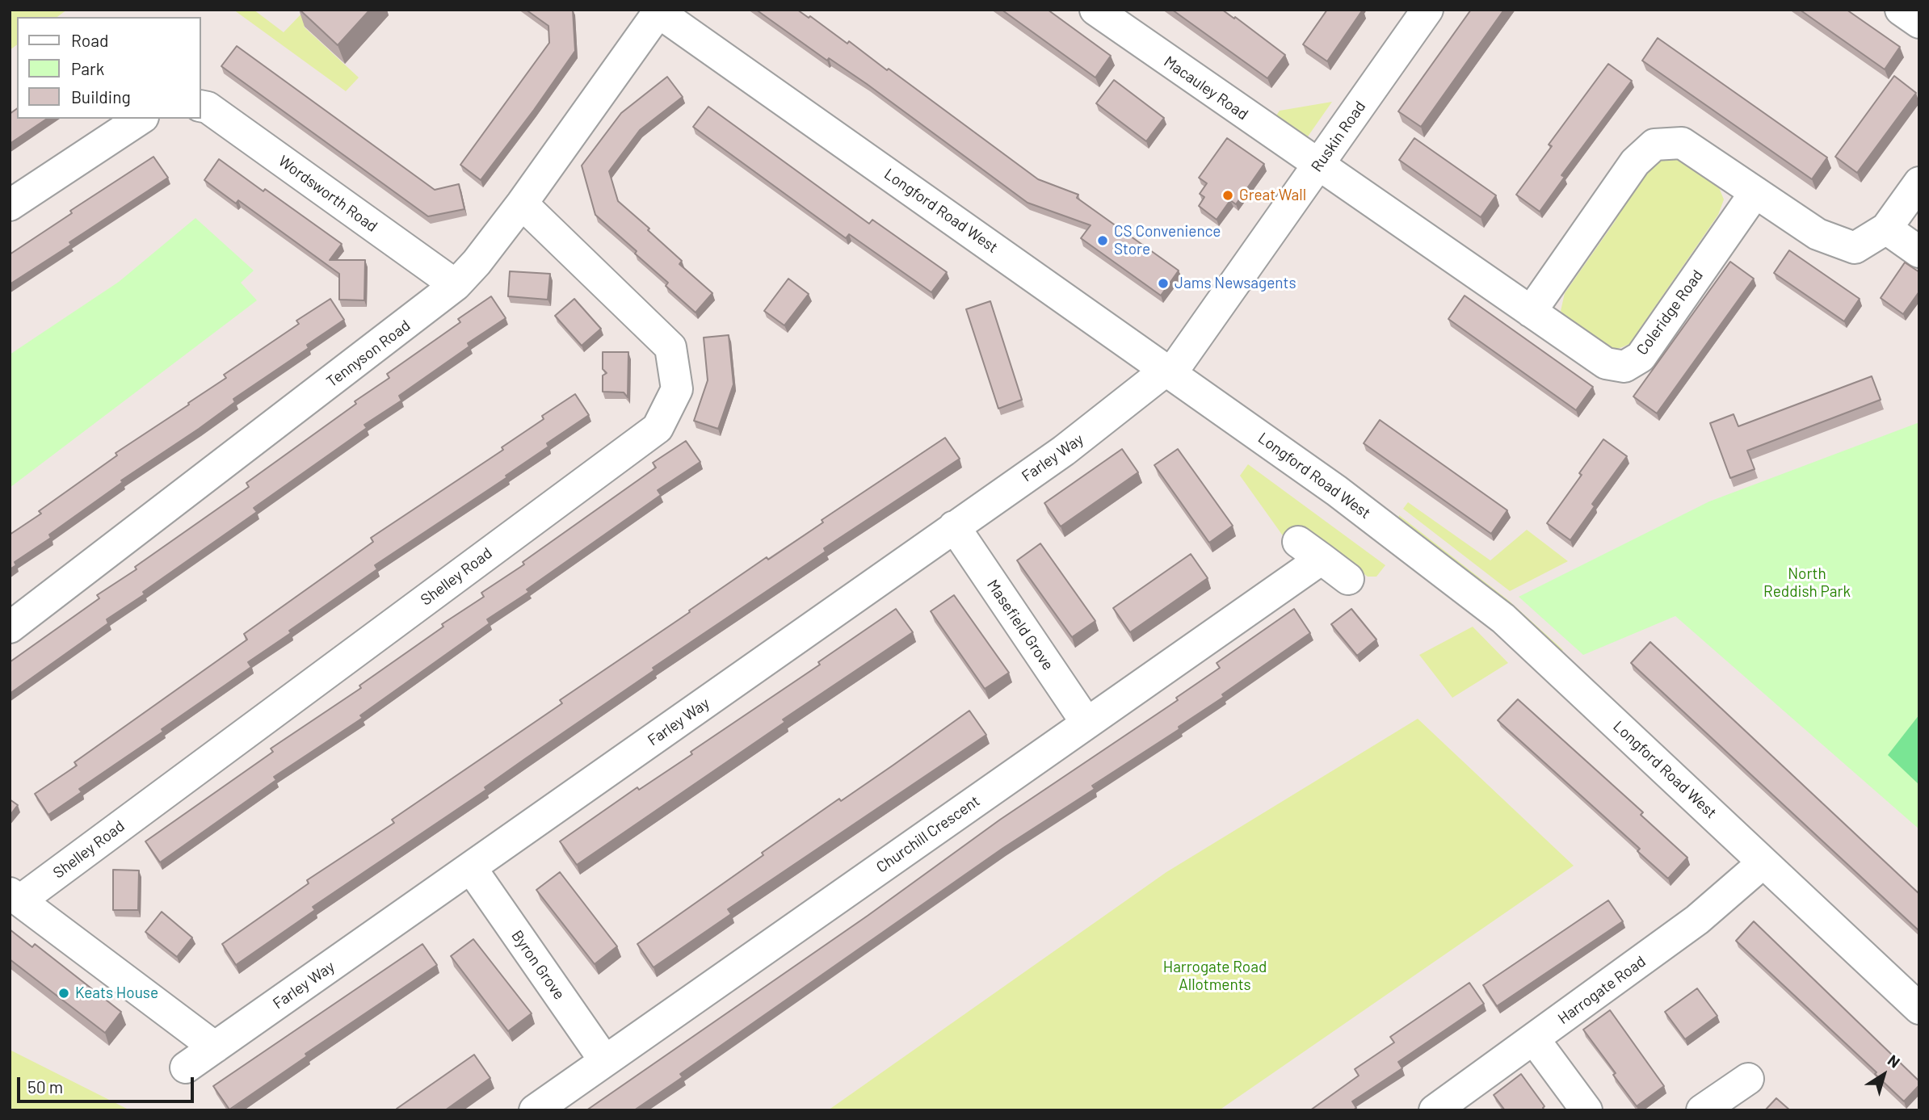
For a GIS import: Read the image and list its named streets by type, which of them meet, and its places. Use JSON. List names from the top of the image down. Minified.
{"streets":{"street":["Macauley Road","Ruskin Road","Wordsworth Road","Longford Road West","Coleridge Road","Tennyson Road","Farley Way","Shelley Road","Masefield Grove","Churchill Crescent","Byron Grove","Harrogate Road"]},"crossings":[["Macauley Road","Ruskin Road"],["Macauley Road","Coleridge Road"],["Ruskin Road","Longford Road West"],["Ruskin Road","Coleridge Road"],["Ruskin Road","Farley Way"],["Wordsworth Road","Tennyson Road"],["Longford Road West","Tennyson Road"],["Longford Road West","Farley Way"],["Longford Road West","Harrogate Road"],["Tennyson Road","Shelley Road"],["Farley Way","Masefield Grove"],["Farley Way","Byron Grove"],["Masefield Grove","Churchill Crescent"],["Churchill Crescent","Byron Grove"]],"parks":["North Reddish Park","Harrogate Road Allotments"],"places":["Great Wall","CS Convenience Store","Jams Newsagents","Keats House"],"legend":["Road","Park","Building"],"scale_bar":"50 m","north":"top right"}
